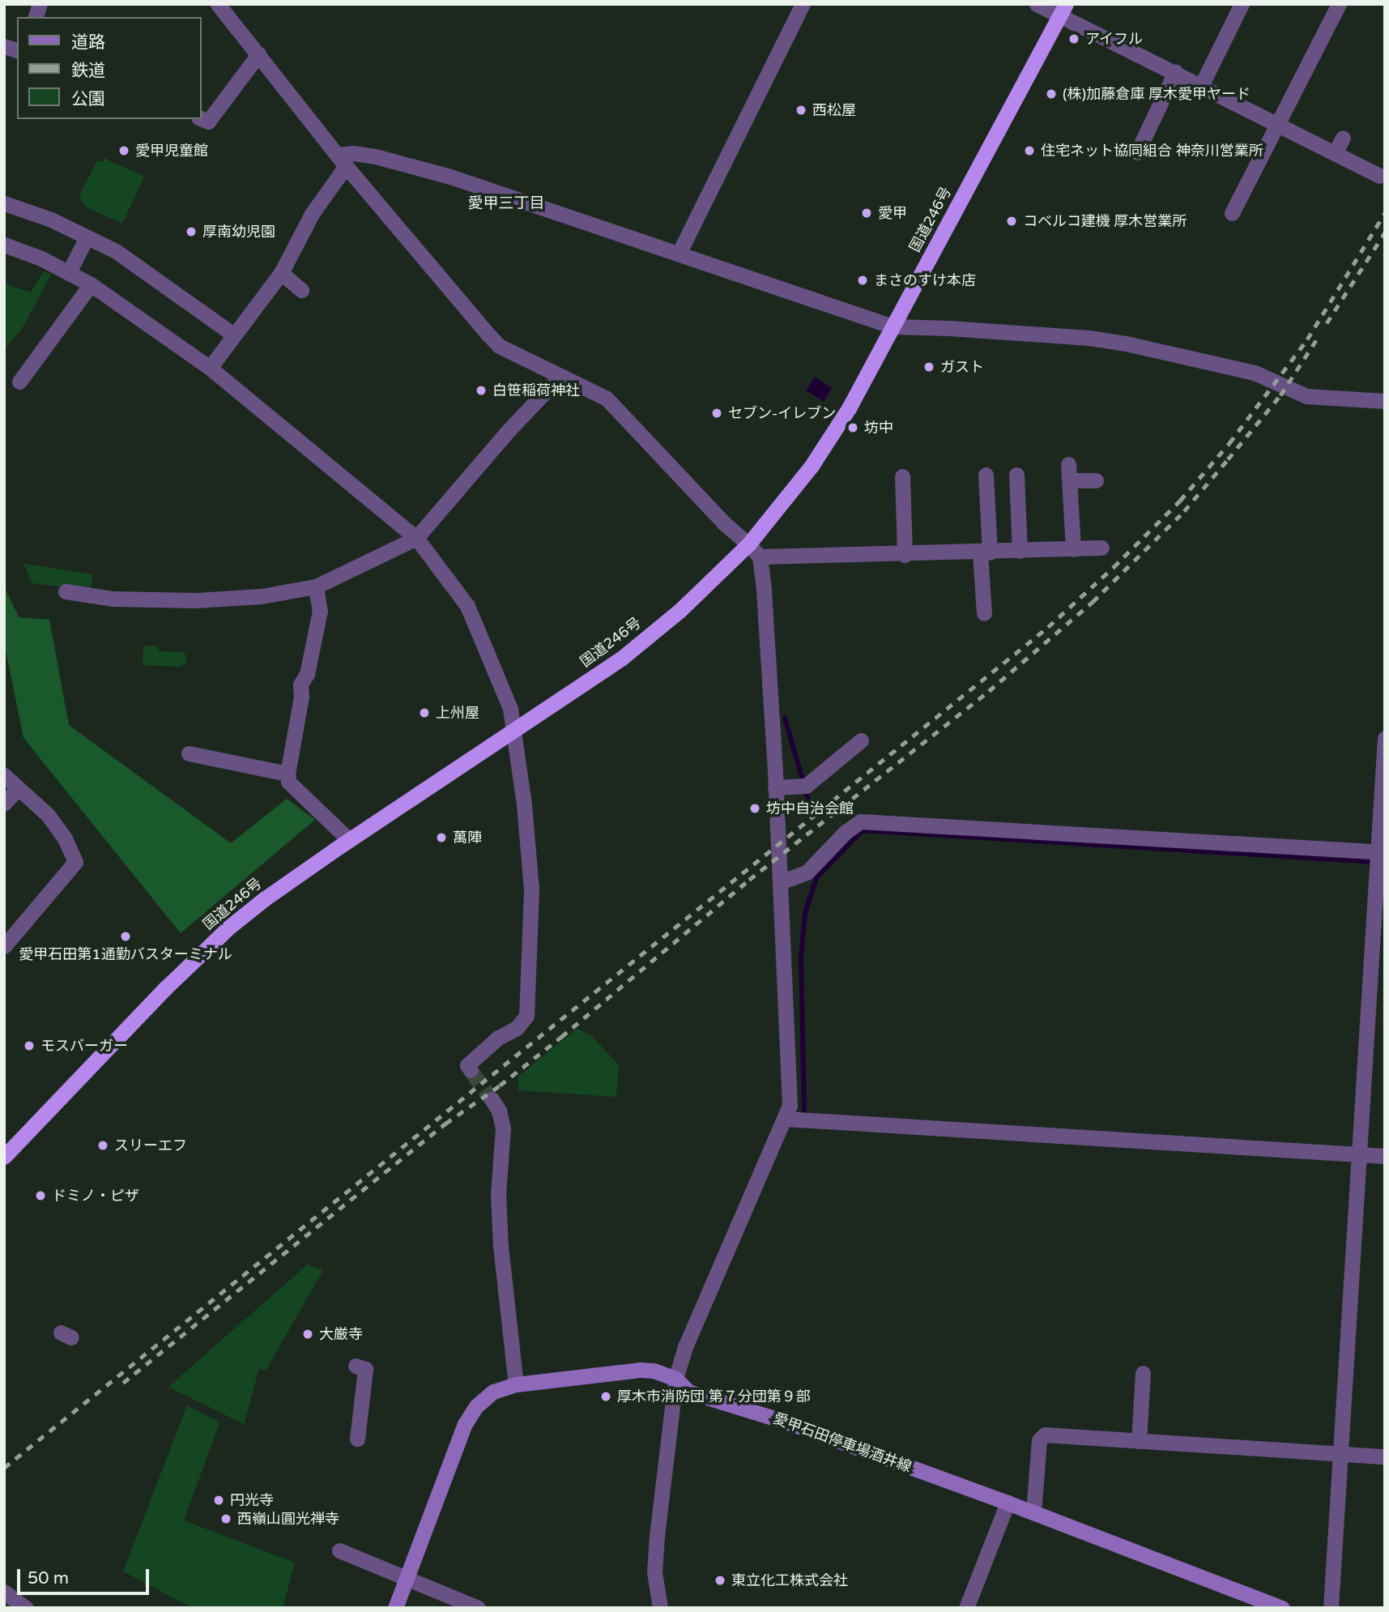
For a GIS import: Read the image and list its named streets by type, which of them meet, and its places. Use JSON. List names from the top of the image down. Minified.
{"streets":{"highway":["国道246号"],"main road":["愛甲石田停車場酒井線"]},"districts":["愛甲三丁目"],"places":["アイフル","(株)加藤倉庫 厚木愛甲ヤード","西松屋","愛甲児童館","住宅ネット協同組合 神奈川営業所","愛甲","コベルコ建機 厚木営業所","厚南幼児園","まさのすけ本店","ガスト","白笹稲荷神社","セブン-イレブン","坊中","上州屋","坊中自治会館","萬陣","愛甲石田第1通勤バスターミナル","モスバーガー","スリーエフ","ドミノ・ピザ","大厳寺","厚木市消防団 第７分団第９部","円光寺","西嶺山圓光禅寺","東立化工株式会社"],"legend":["道路","鉄道","公園"],"scale_bar":"50 m"}
